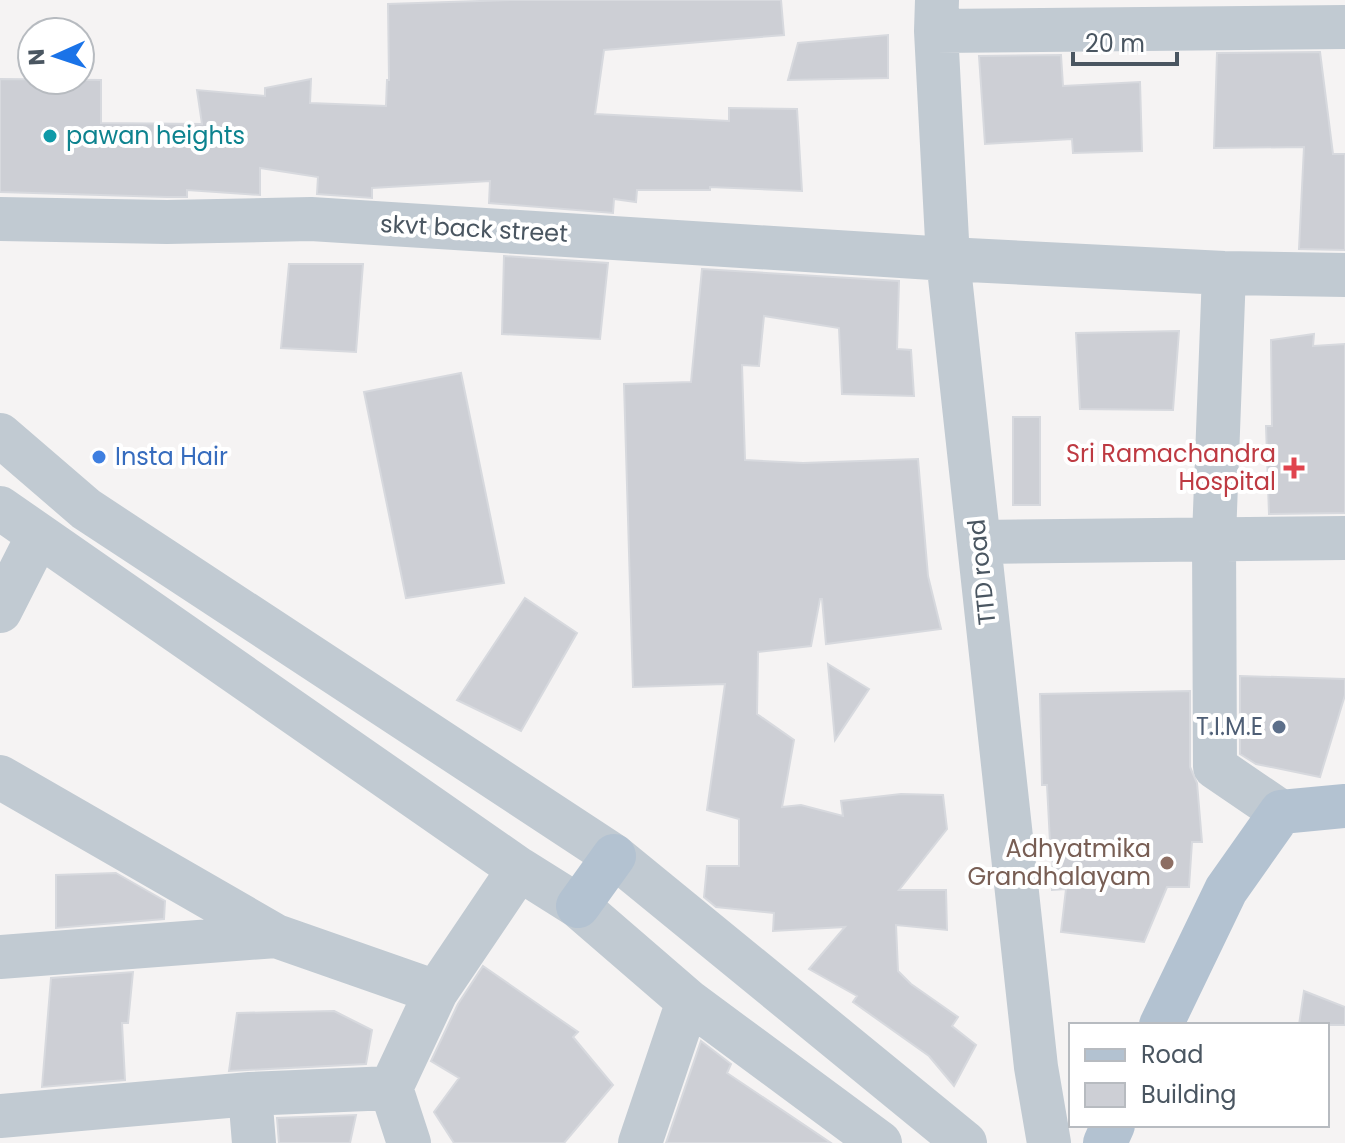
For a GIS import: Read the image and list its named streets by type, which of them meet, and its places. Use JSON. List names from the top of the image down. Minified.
{"streets":{"street":["skvt back street","TTD road"]},"crossings":[["skvt back street","TTD road"]],"places":{"other":["pawan heights","Insta Hair","T.I.M.E","Adhyatmika Grandhalayam"],"health":["Sri Ramachandra Hospital"]},"legend":["Road","Building"],"scale_bar":"20 m","north":"left"}
